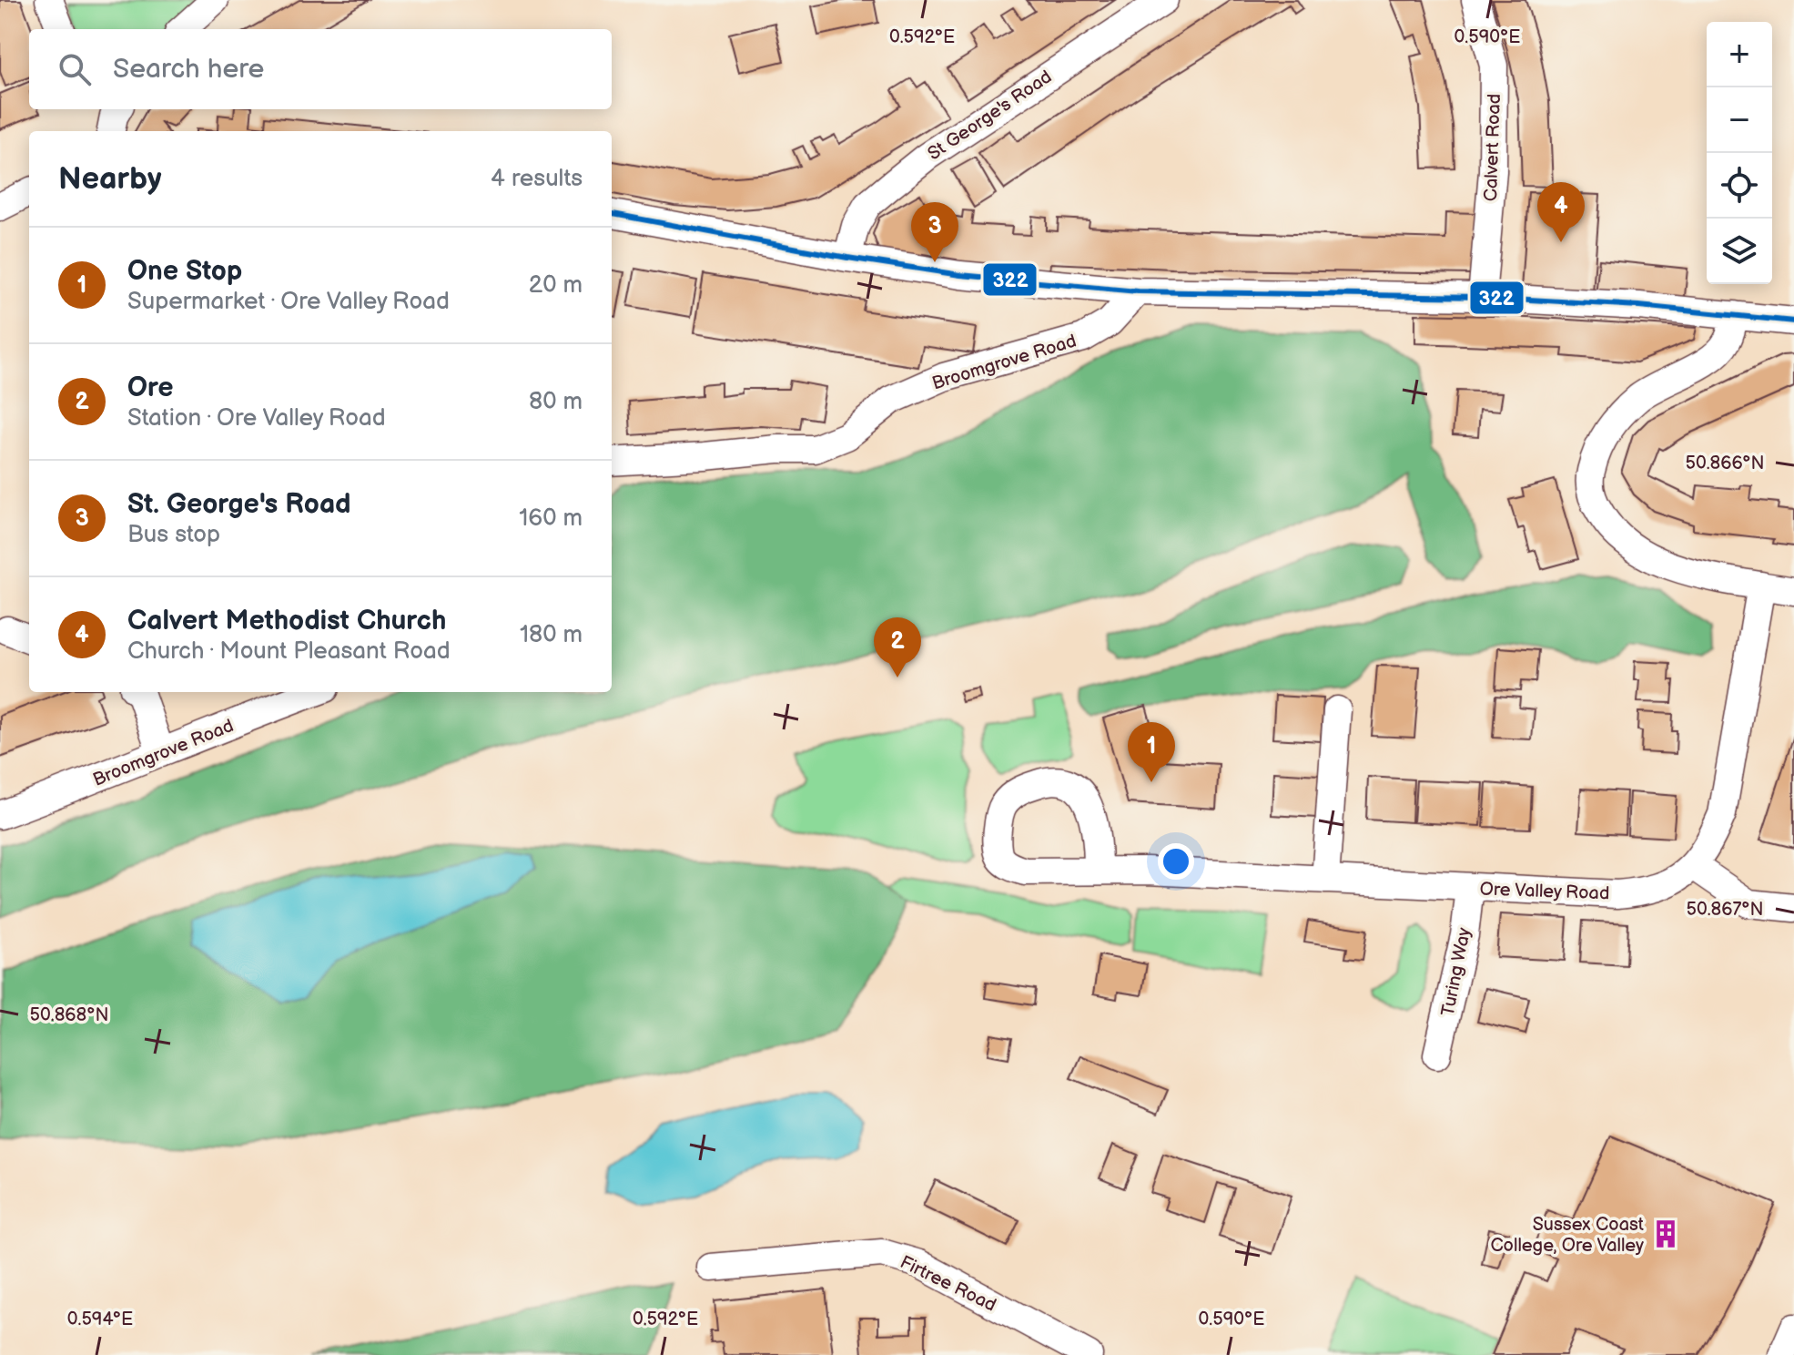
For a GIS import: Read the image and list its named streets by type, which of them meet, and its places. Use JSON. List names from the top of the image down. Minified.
{"streets":{"street":["St George's Road","Calvert Road","Broomgrove Road","Ore Valley Road","Turing Way","Firtree Road"]},"crossings":[["Ore Valley Road","Turing Way"]],"places":{"building":["Sussex Coast College, Ore Valley"]},"lines":["transit line 322"],"page":{"map_buttons":["+","−"],"search":"Search here","heading":["Nearby","4 results"],"pins":["4","3","2","1"],"list":[{"mark":"1","name":"One Stop","note":"Supermarket · Ore Valley Road","value":"20 m"},{"mark":"2","name":"Ore","note":"Station · Ore Valley Road","value":"80 m"},{"mark":"3","name":"St. George's Road","note":"Bus stop","value":"160 m"},{"mark":"4","name":"Calvert Methodist Church","note":"Church · Mount Pleasant Road","value":"180 m"}]},"coordinates":["0.590°E","0.592°E","50.866°N","50.867°N","50.868°N","0.594°E"]}
